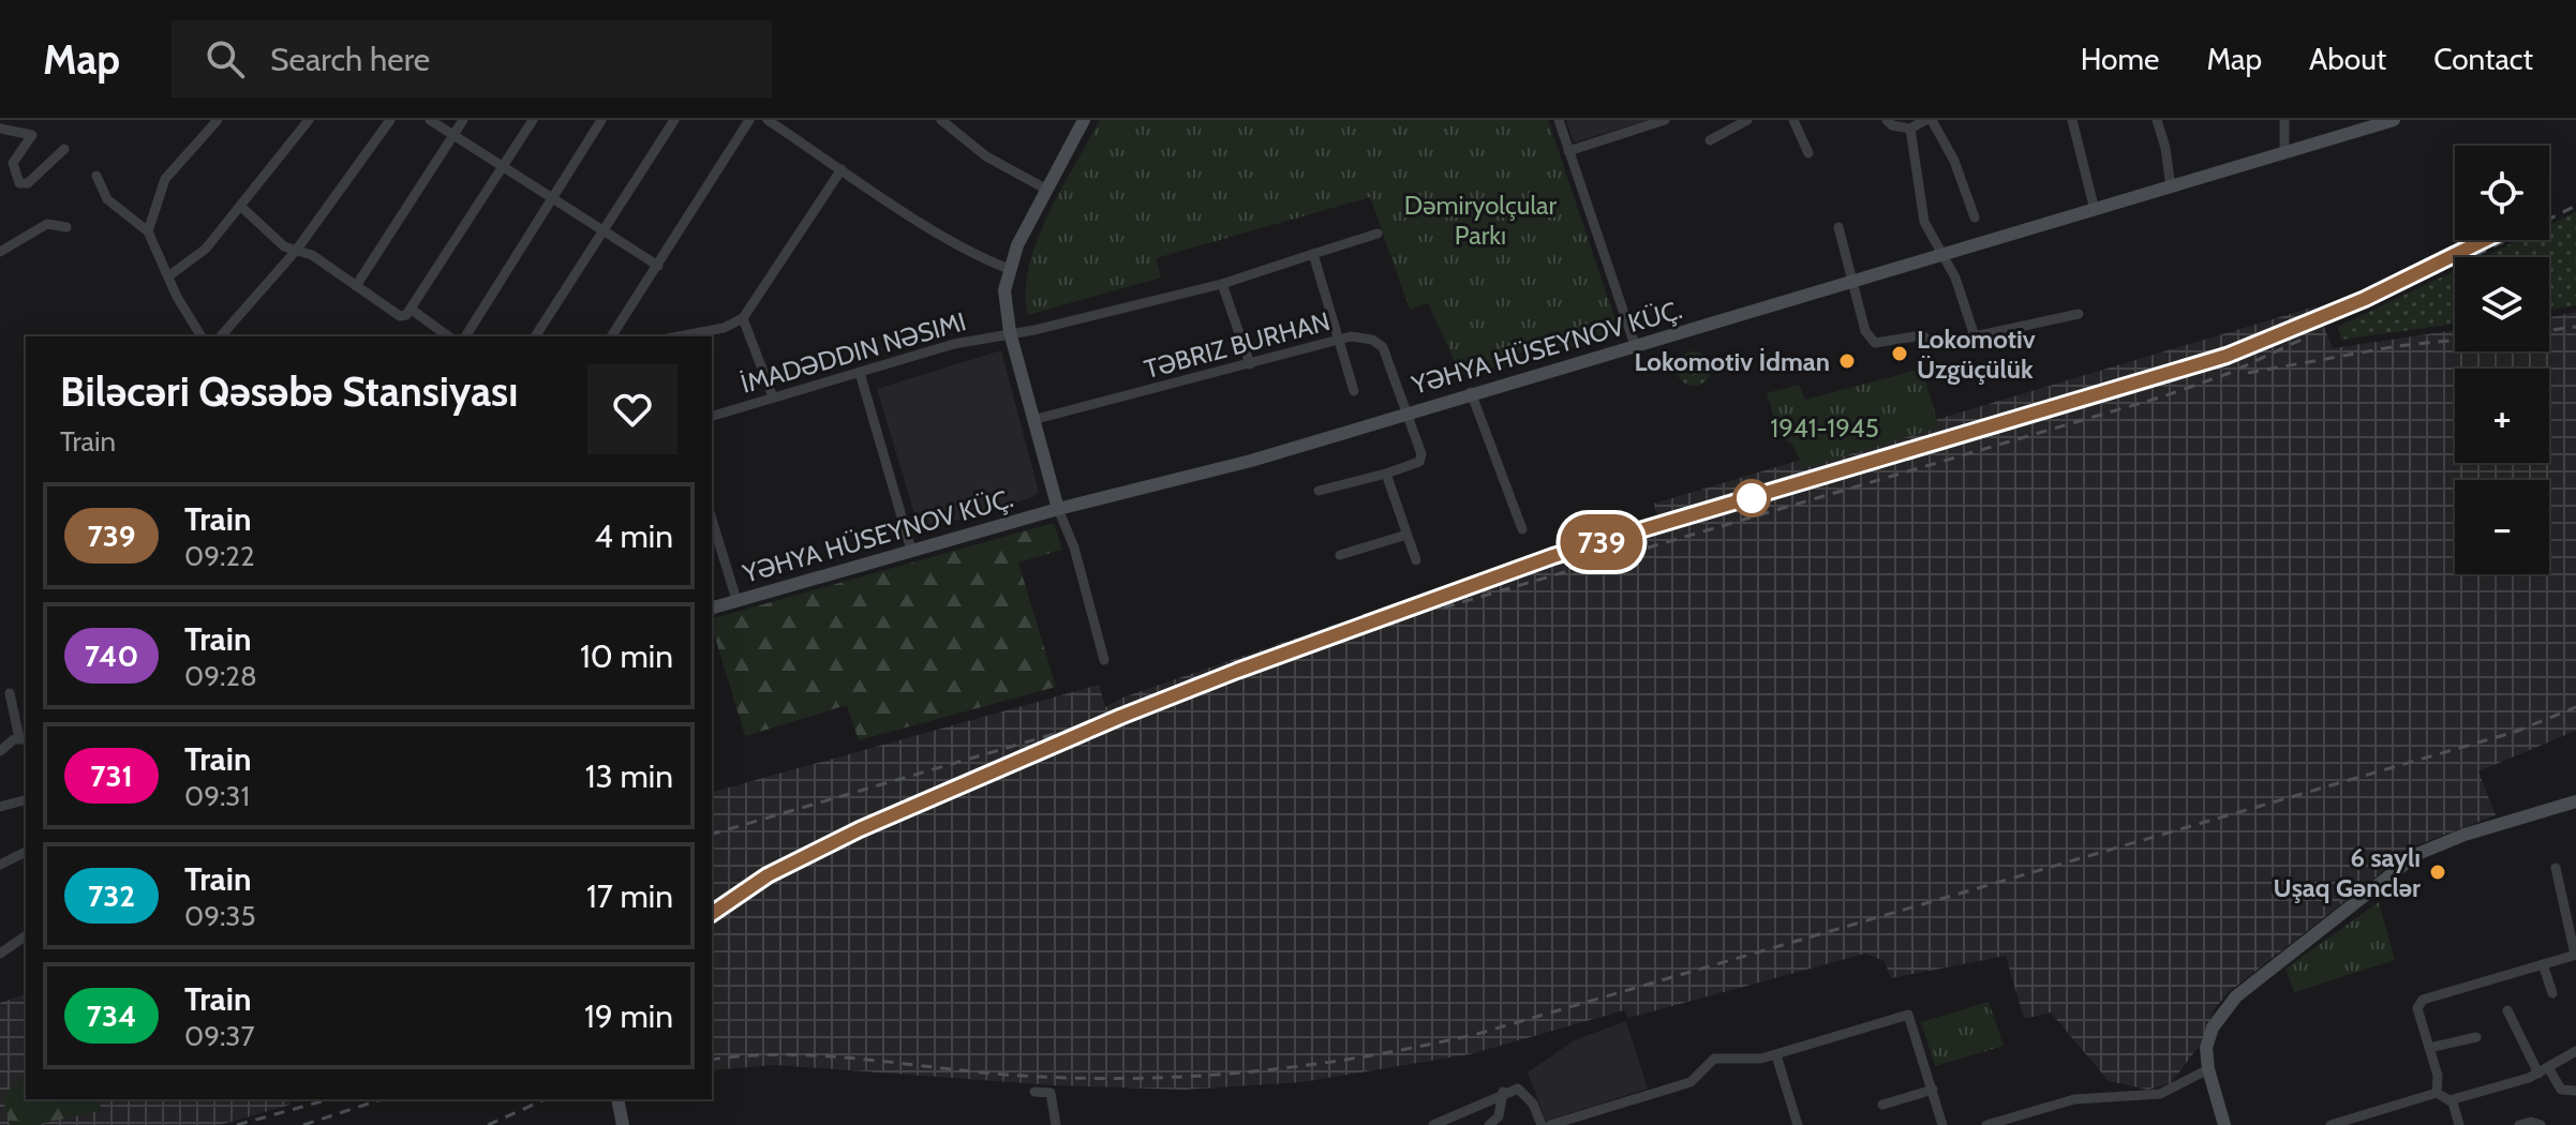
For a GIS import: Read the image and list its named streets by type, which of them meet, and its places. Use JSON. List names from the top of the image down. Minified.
{"streets":{"street":["TƏBRIZ BURHAN","YƏHYA HÜSEYNOV KÜÇ.","İMADƏDDIN NƏSIMI"]},"crossings":[["TƏBRIZ BURHAN","YƏHYA HÜSEYNOV KÜÇ."]],"parks":["Dəmiryolçular Parkı","1941-1945"],"places":["Lokomotiv Üzgüçülük","Lokomotiv İdman","6 saylı Uşaq Gənclər"],"page":{"header":"Map","search":"Search here","nav":["Home","Map","About","Contact"],"on_map":"739","map_buttons":["+","−"],"heading":["Biləcəri Qəsəbə Stansiyası","Train"],"list":[{"mark":"739","name":"Train","note":"09:22","value":"4 min"},{"mark":"740","name":"Train","note":"09:28","value":"10 min"},{"mark":"731","name":"Train","note":"09:31","value":"13 min"},{"mark":"732","name":"Train","note":"09:35","value":"17 min"},{"mark":"734","name":"Train","note":"09:37","value":"19 min"}]}}
